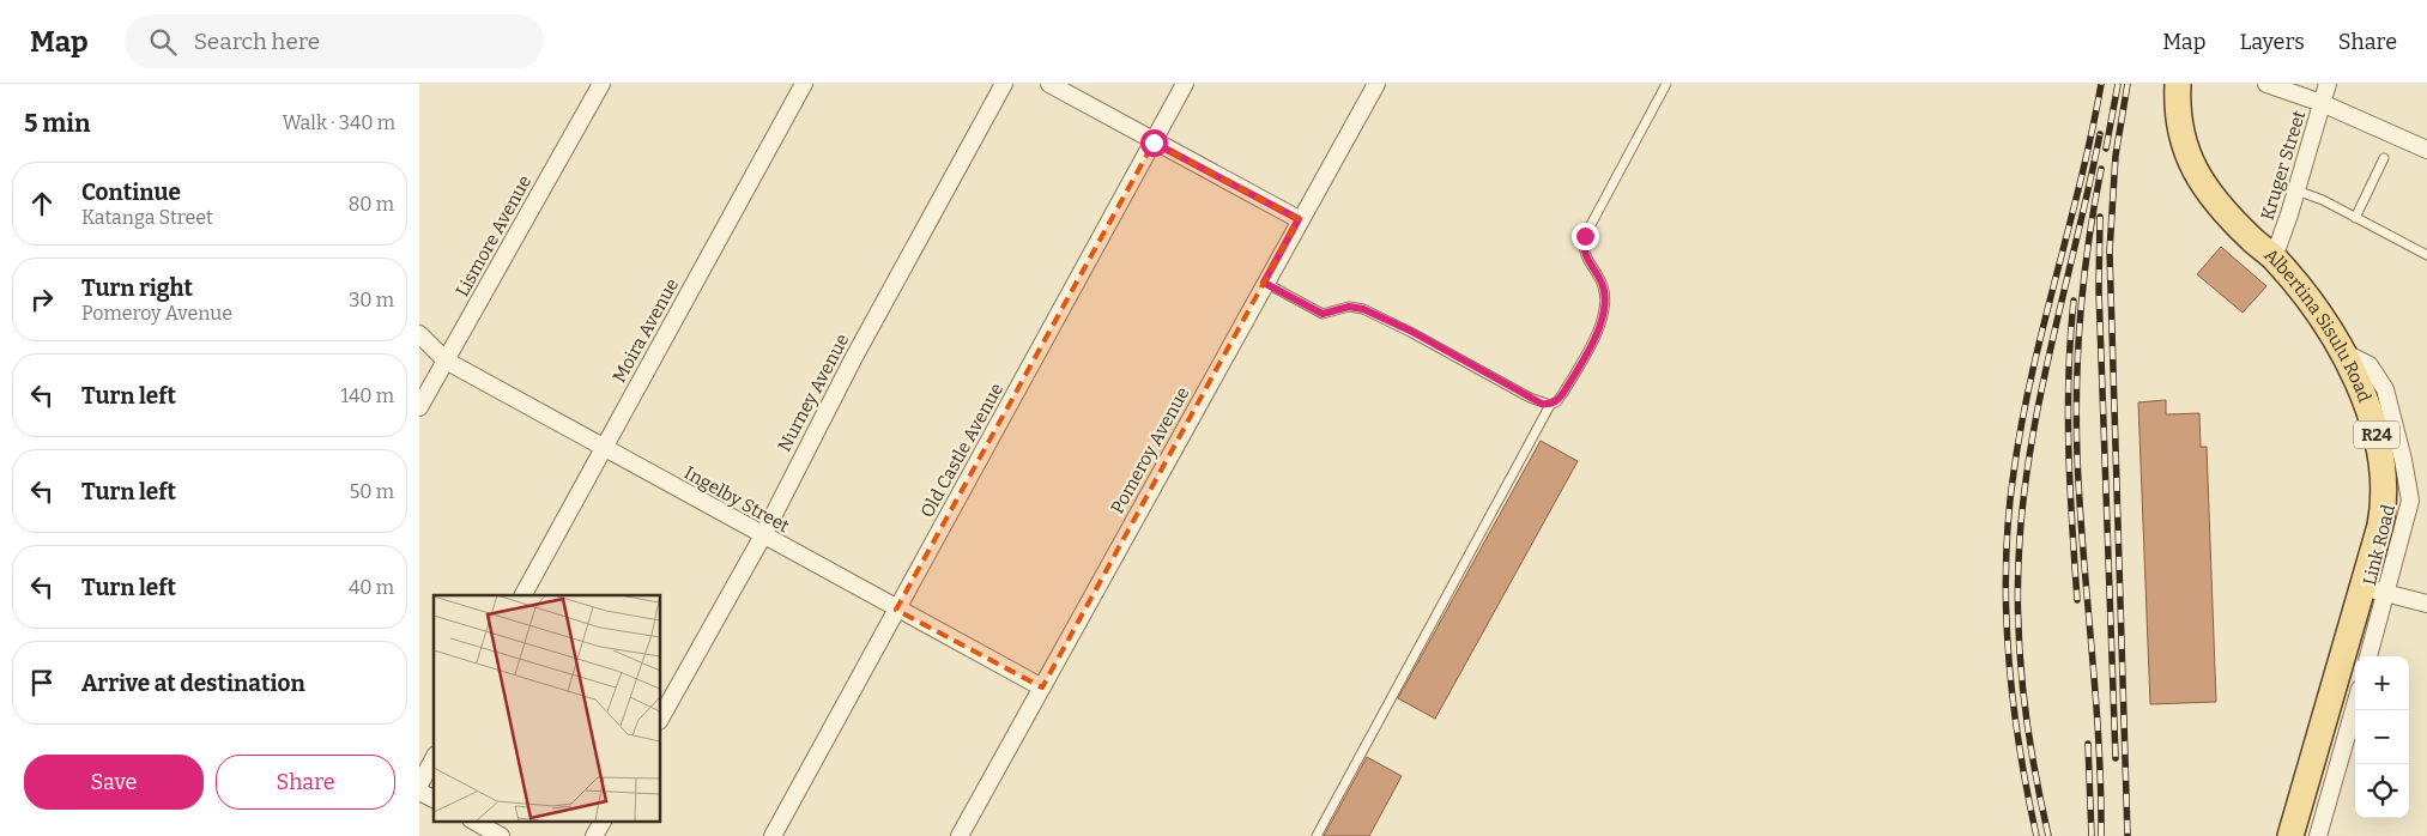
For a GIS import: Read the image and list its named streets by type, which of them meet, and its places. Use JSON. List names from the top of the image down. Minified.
{"streets":{"main road":["Albertina Sisulu Road","R24"],"street":["Kruger Street","Lismore Avenue","Moira Avenue","Nurney Avenue","Old Castle Avenue","Pomeroy Avenue","Ingelby Street","Link Road"]},"crossings":[["Kruger Street","Albertina Sisulu Road"],["Lismore Avenue","Ingelby Street"],["Albertina Sisulu Road","Link Road"],["Moira Avenue","Ingelby Street"],["Nurney Avenue","Ingelby Street"],["Old Castle Avenue","Ingelby Street"],["Pomeroy Avenue","Ingelby Street"]],"page":{"header":"Map","search":"Search here","nav":["Map","Layers","Share"],"heading":["5 min","Walk · 340 m"],"list":[["Continue","Katanga Street","80 m"],["Turn right","Pomeroy Avenue","30 m"],["Turn left","140 m"],["Turn left","50 m"],["Turn left","40 m"],"Arrive at destination"],"map_buttons":["+","−"],"buttons":["Save","Share"]}}
